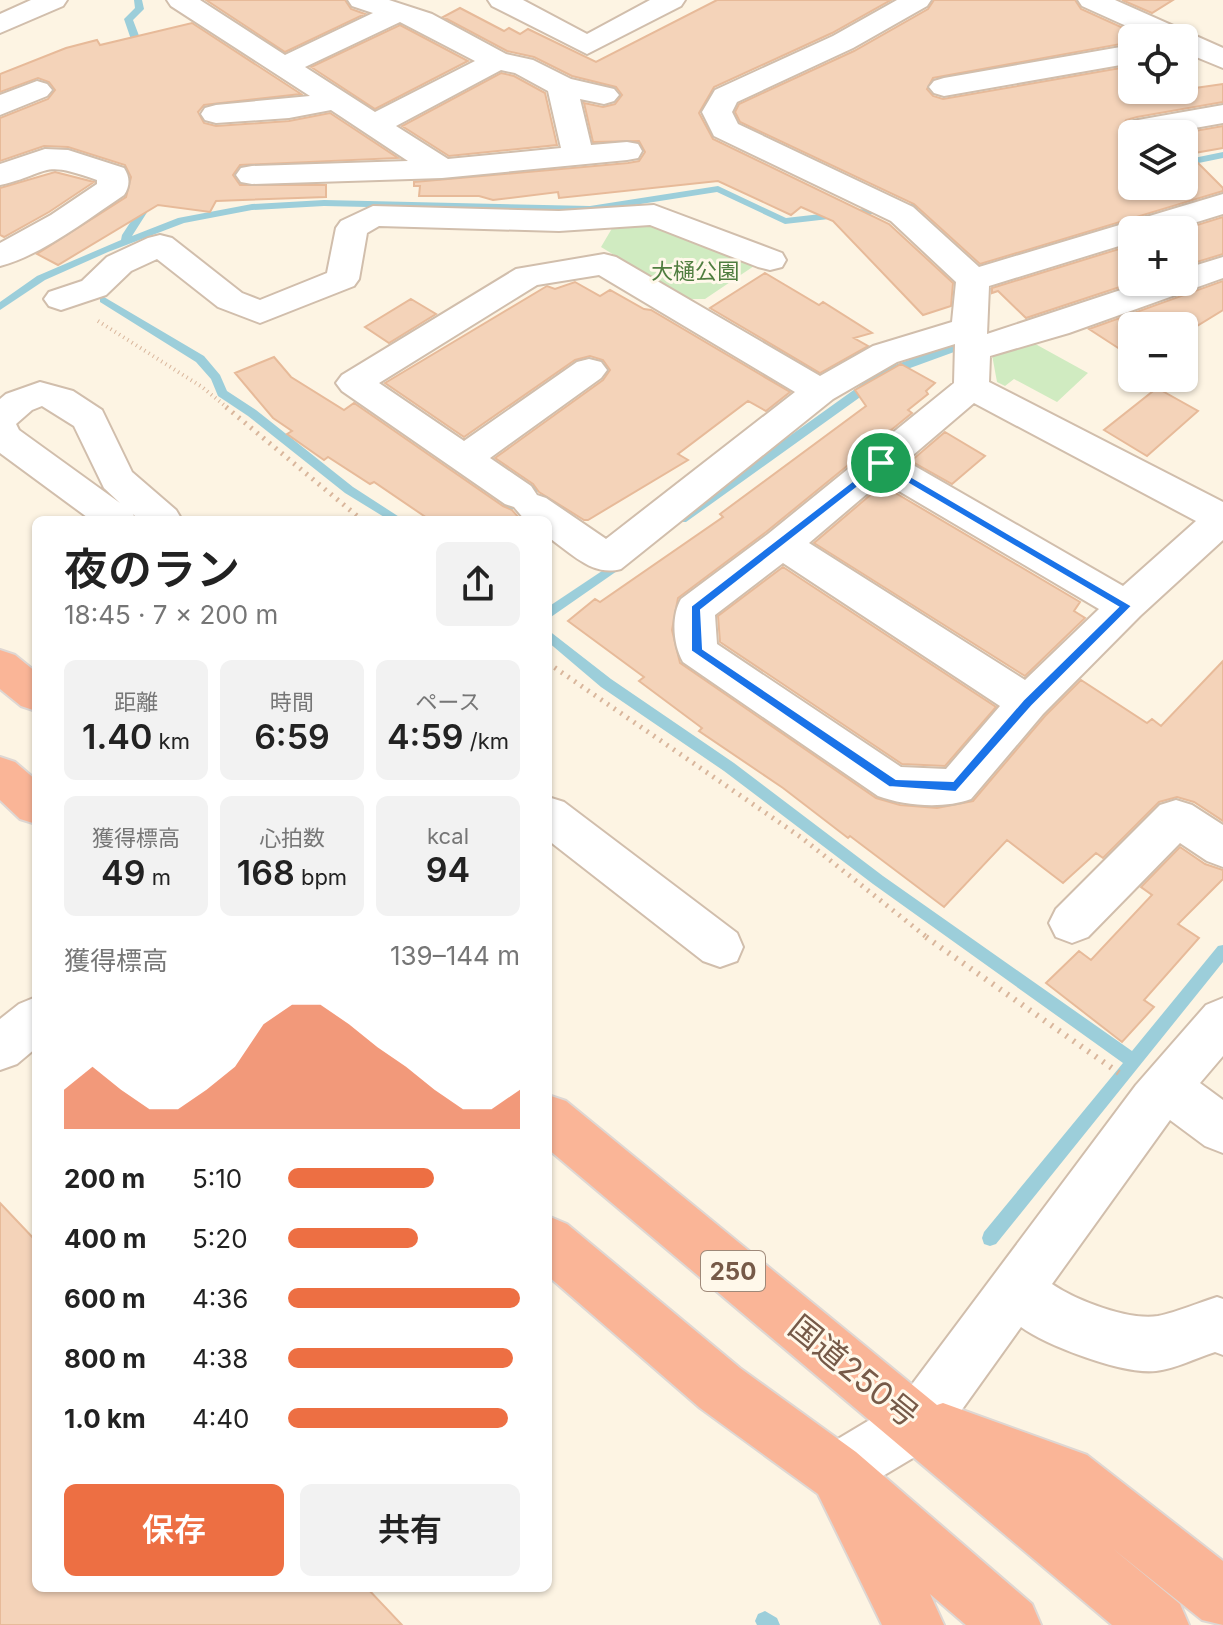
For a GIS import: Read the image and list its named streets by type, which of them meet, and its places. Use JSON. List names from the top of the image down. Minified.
{"streets":{"highway":["250","国道250号"]},"crossings":[["250","国道250号"]],"parks":["大樋公園"],"page":{"map_buttons":["+","−"],"heading":["夜のラン","18:45 · 7 × 200 m"],"stats":[["距離","1.40 km"],["時間","6:59"],["ペース","4:59 /km"],["獲得標高","49 m"],["心拍数","168 bpm"],["kcal","94"]],"chart":["獲得標高","139–144 m"],"list":[{"name":"200 m","note":"5:10"},{"name":"400 m","note":"5:20"},{"name":"600 m","note":"4:36"},{"name":"800 m","note":"4:38"},{"name":"1.0 km","note":"4:40"}],"buttons":["保存","共有"]}}
